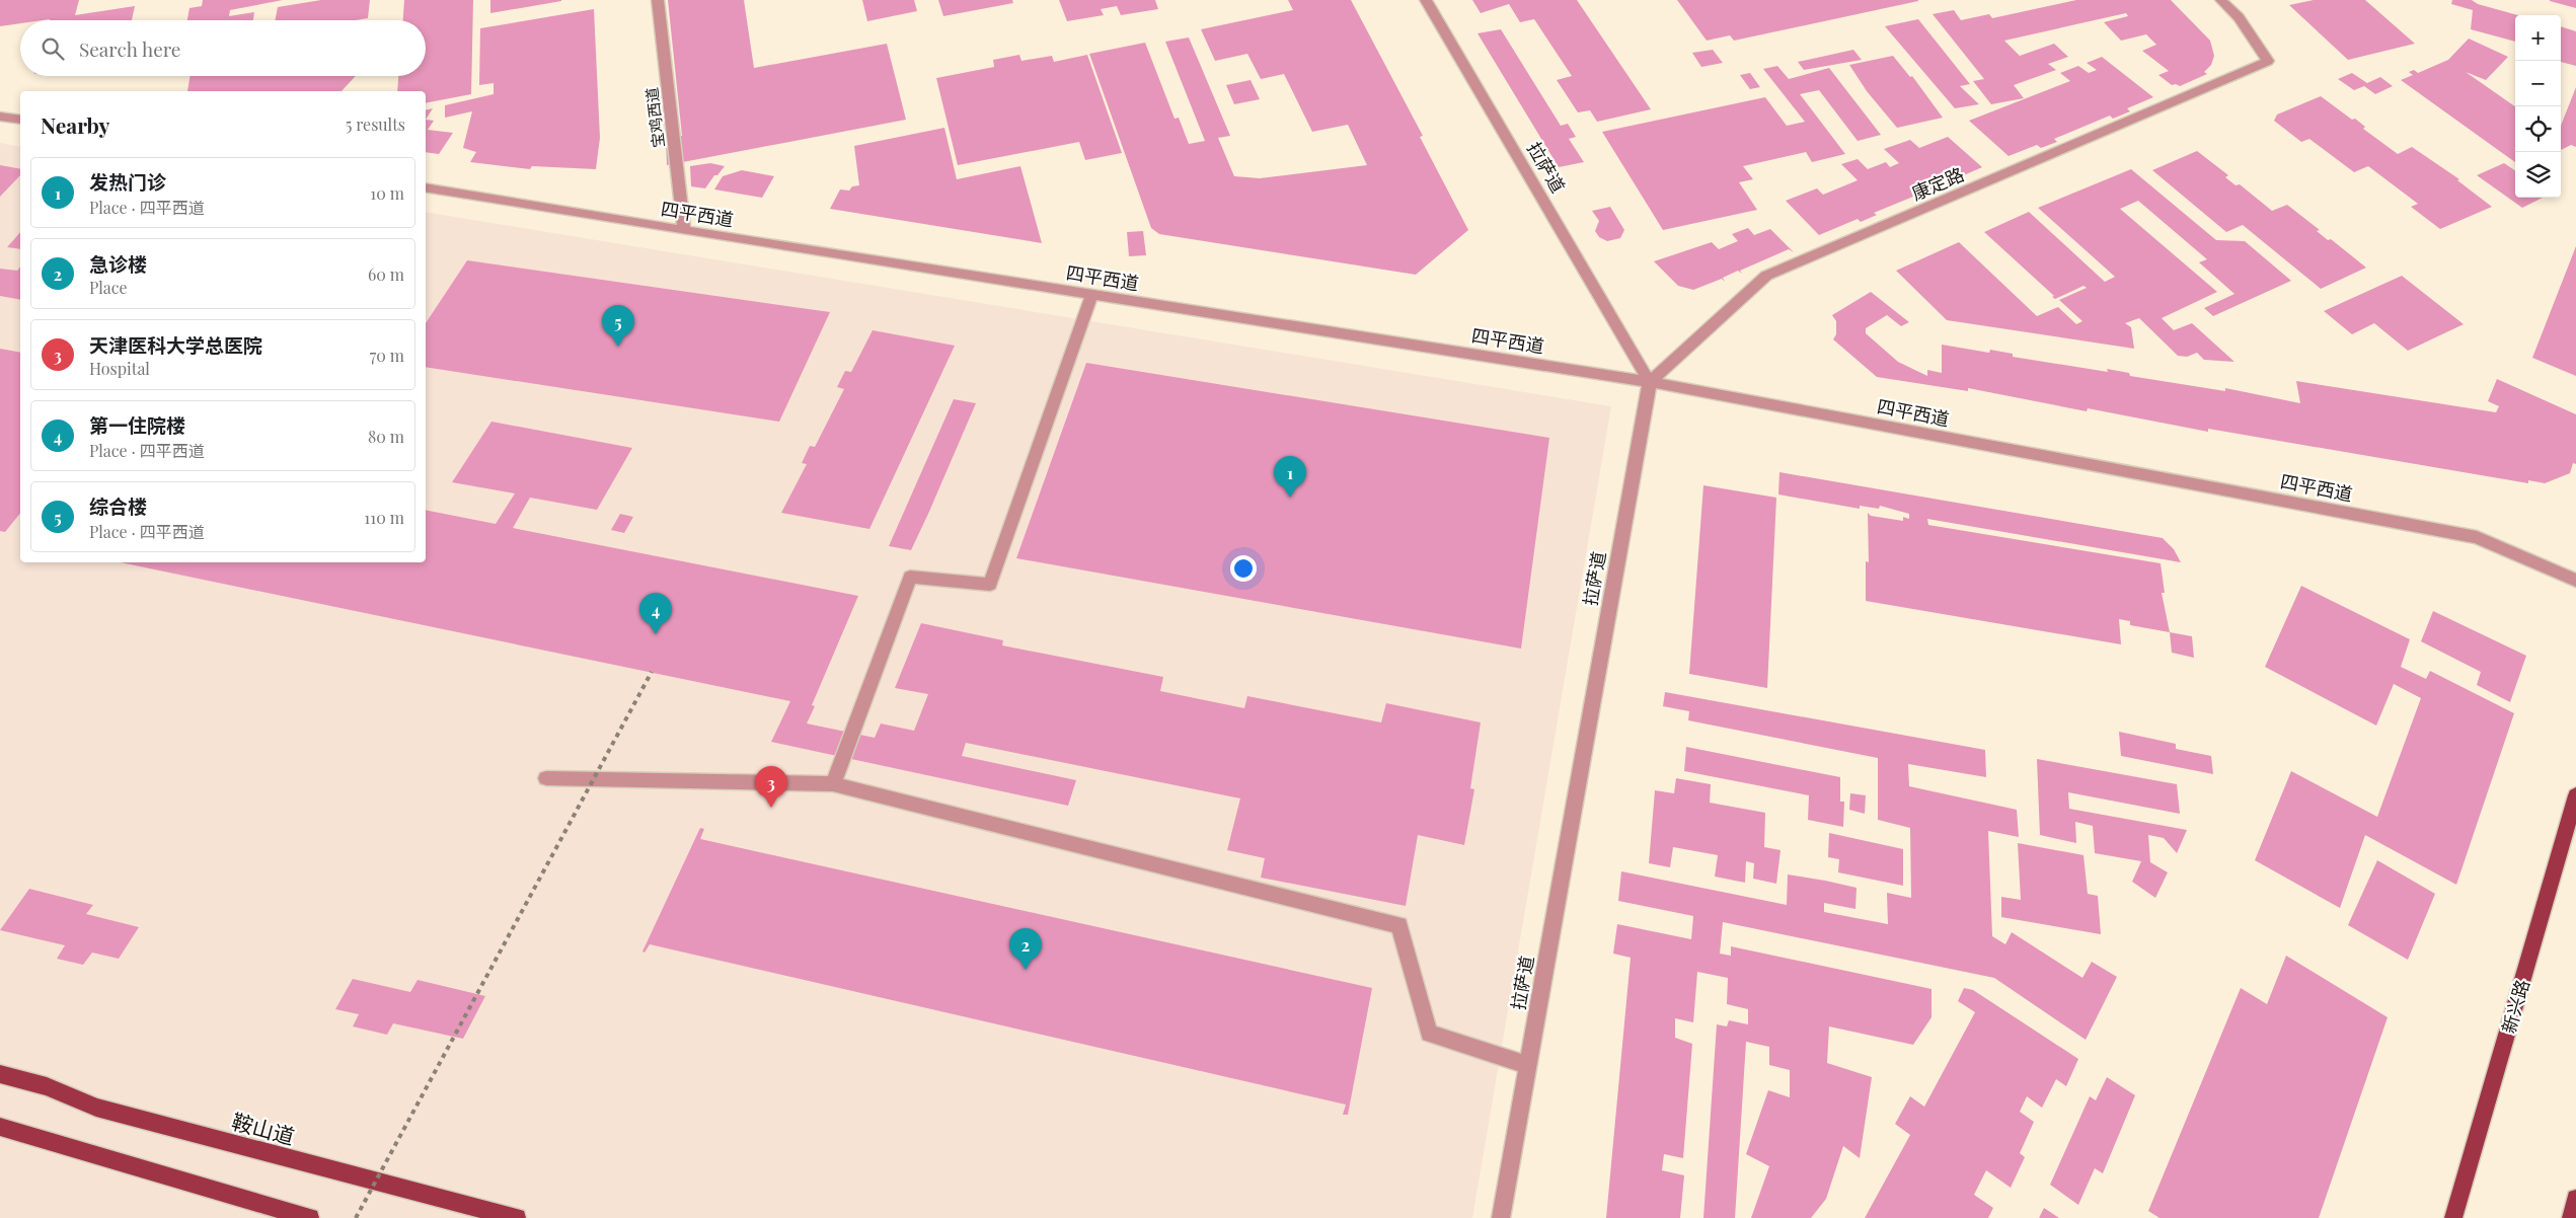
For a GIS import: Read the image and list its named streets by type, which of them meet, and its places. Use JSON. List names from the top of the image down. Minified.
{"streets":{"main road":["新兴路","鞍山道"],"street":["宝鸡西道","拉萨道","康定路","四平西道"]},"crossings":[["宝鸡西道","四平西道"],["拉萨道","康定路"],["拉萨道","四平西道"],["康定路","四平西道"]],"page":{"map_buttons":["+","−"],"search":"Search here","heading":["Nearby","5 results"],"list":[{"mark":"1","name":"发热门诊","note":"Place · 四平西道","value":"10 m"},{"mark":"2","name":"急诊楼","note":"Place","value":"60 m"},{"mark":"3","name":"天津医科大学总医院","note":"Hospital","value":"70 m"},{"mark":"4","name":"第一住院楼","note":"Place · 四平西道","value":"80 m"},{"mark":"5","name":"综合楼","note":"Place · 四平西道","value":"110 m"}],"pins":["5","1","4","3","2"]}}
